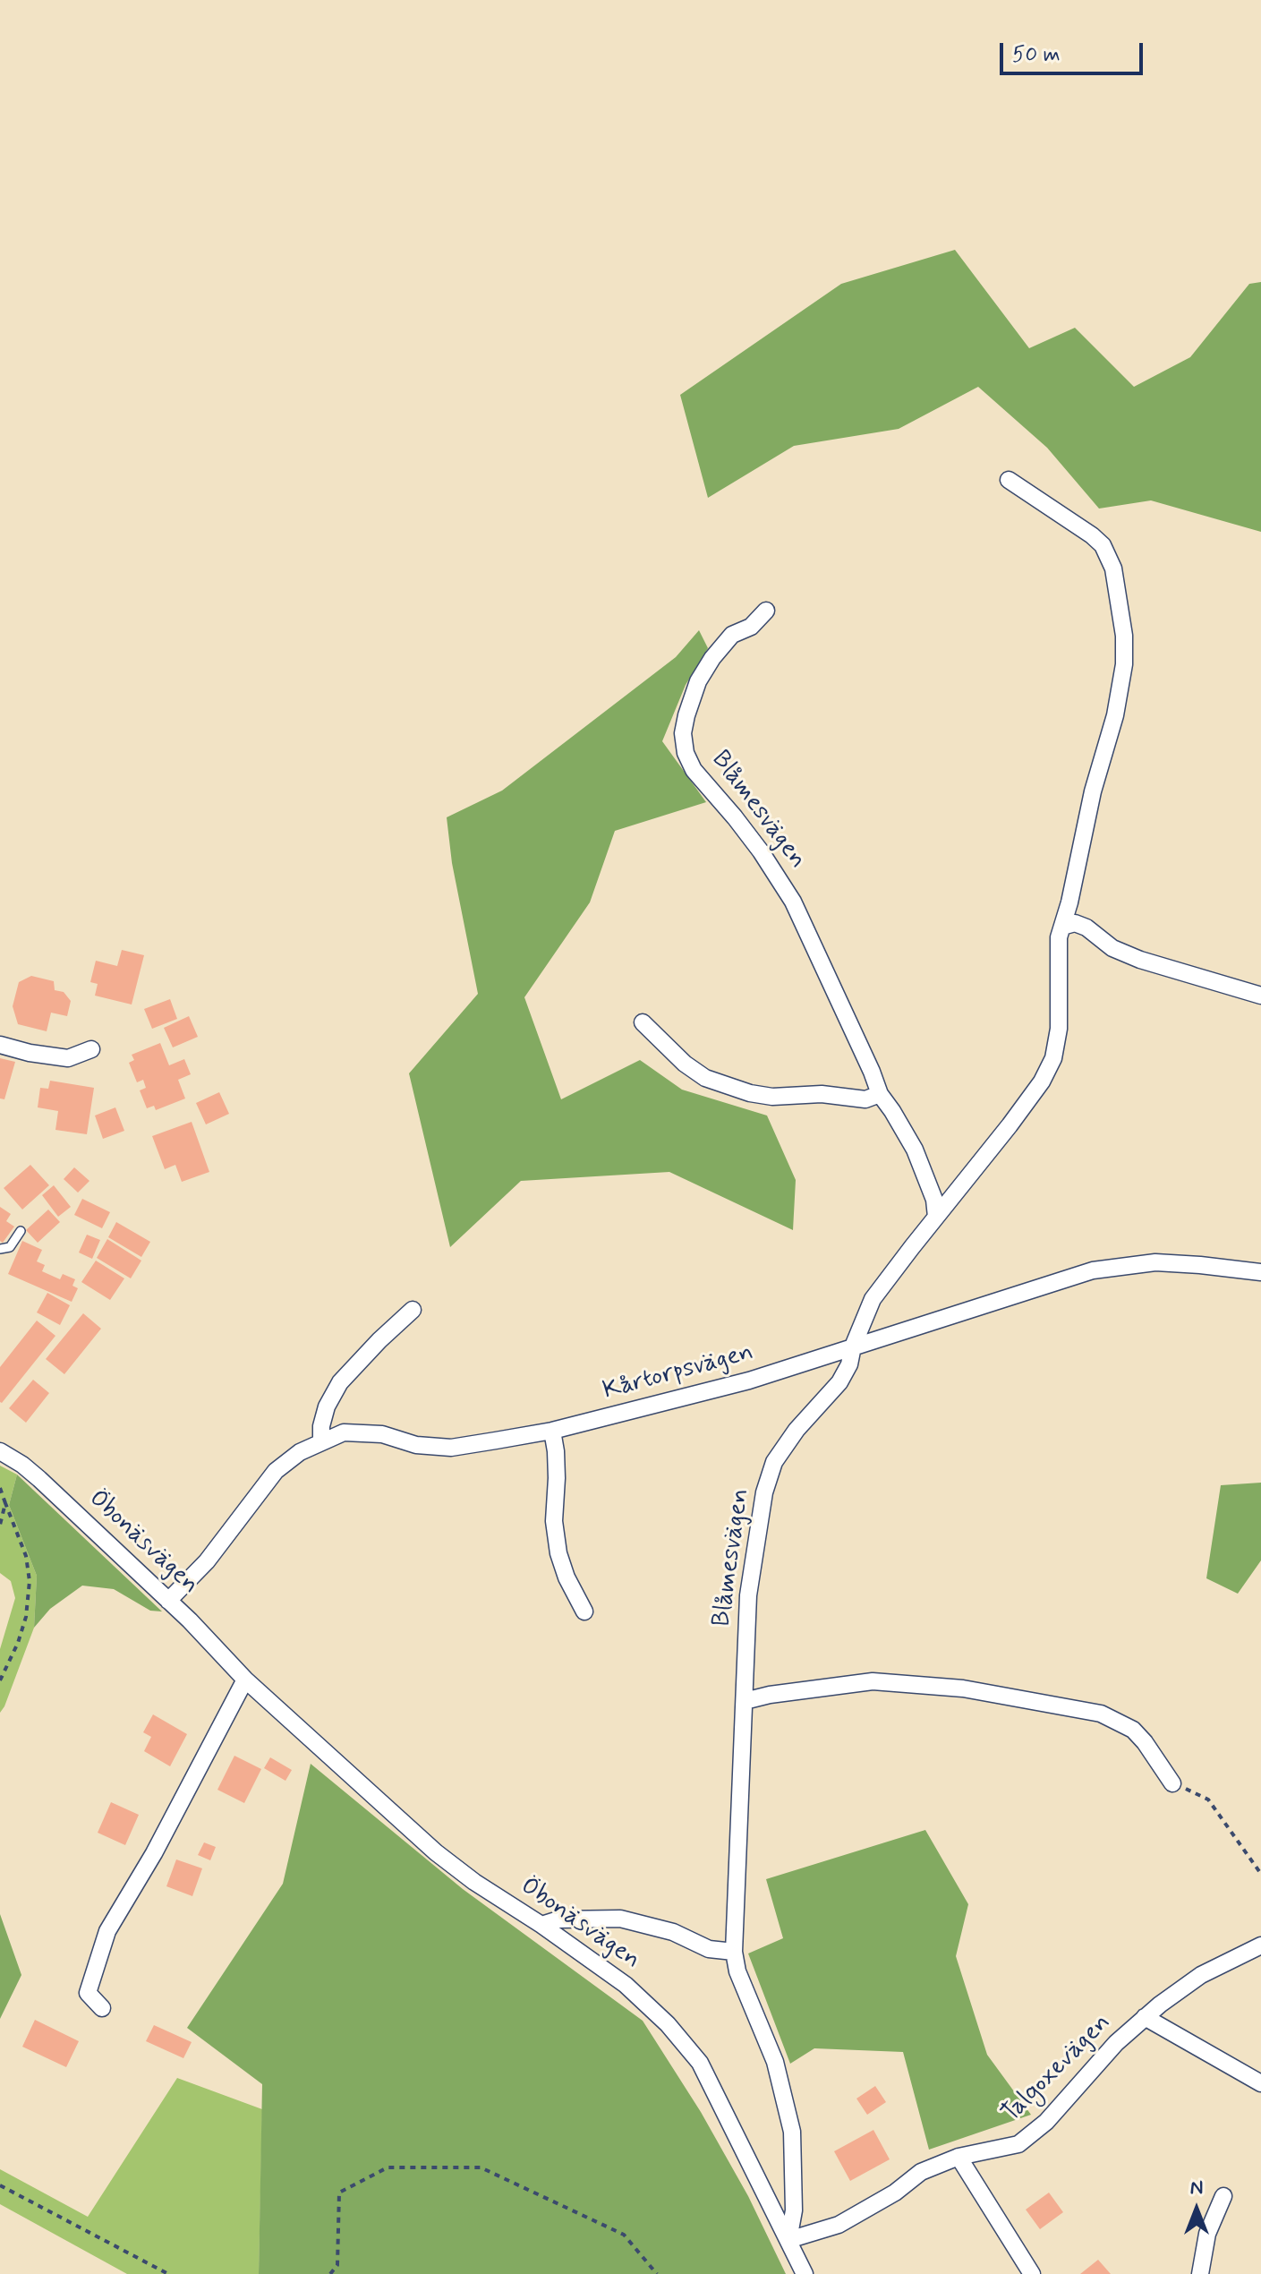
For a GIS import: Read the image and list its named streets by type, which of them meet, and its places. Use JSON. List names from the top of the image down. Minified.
{"streets":{"street":["Blåmesvägen","Kårtorpsvägen","Öbonäsvägen","Talgoxevägen"]},"crossings":[["Blåmesvägen","Kårtorpsvägen"],["Blåmesvägen","Öbonäsvägen"],["Blåmesvägen","Talgoxevägen"],["Kårtorpsvägen","Öbonäsvägen"],["Öbonäsvägen","Talgoxevägen"]],"scale_bar":"50 m","north":"top"}
